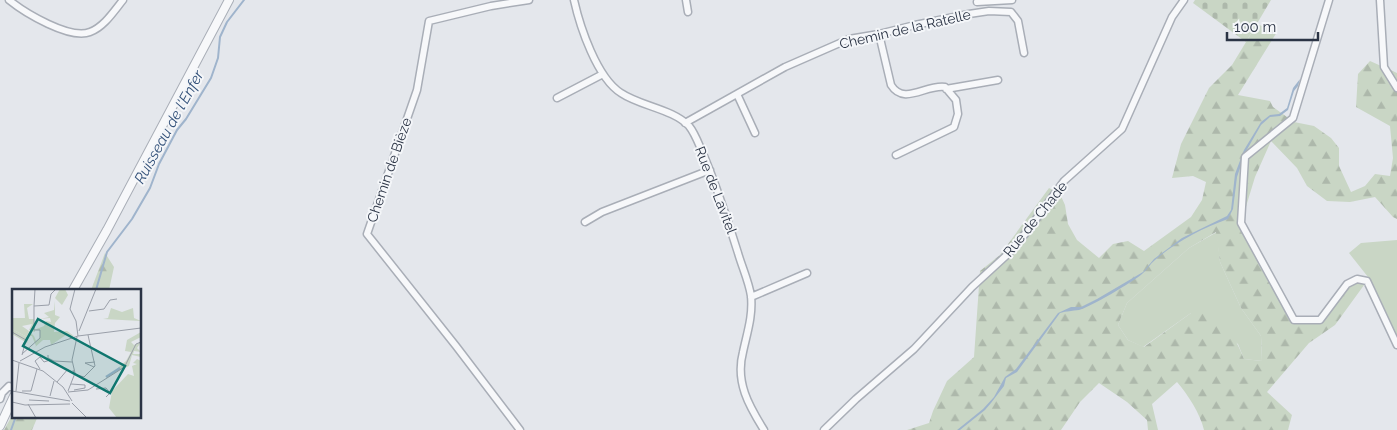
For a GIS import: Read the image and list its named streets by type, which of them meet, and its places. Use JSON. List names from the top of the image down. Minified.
{"streets":{"street":["Chemin de la Ratelle","Chemin de Bièze","Rue de Lavitel","Rue de Chade"]},"crossings":[["Chemin de la Ratelle","Rue de Lavitel"]],"water":["Ruisseau de l'Enfer"],"scale_bar":"100 m"}
